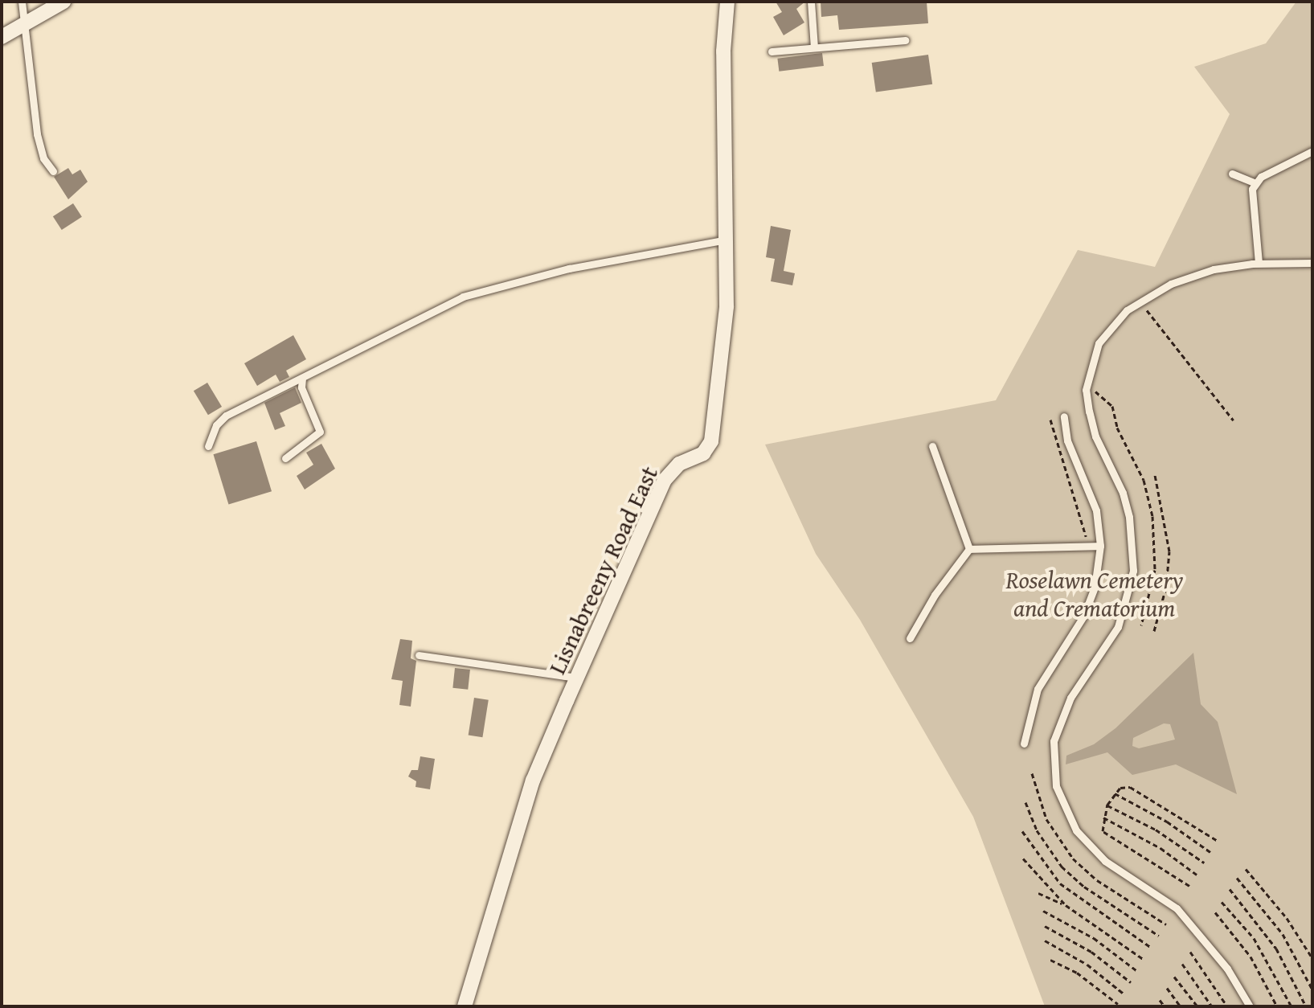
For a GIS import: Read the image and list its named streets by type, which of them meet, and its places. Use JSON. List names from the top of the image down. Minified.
{"streets":{"street":["Lisnabreeny Road East"]},"parks":["Roselawn Cemetery and Crematorium"]}
